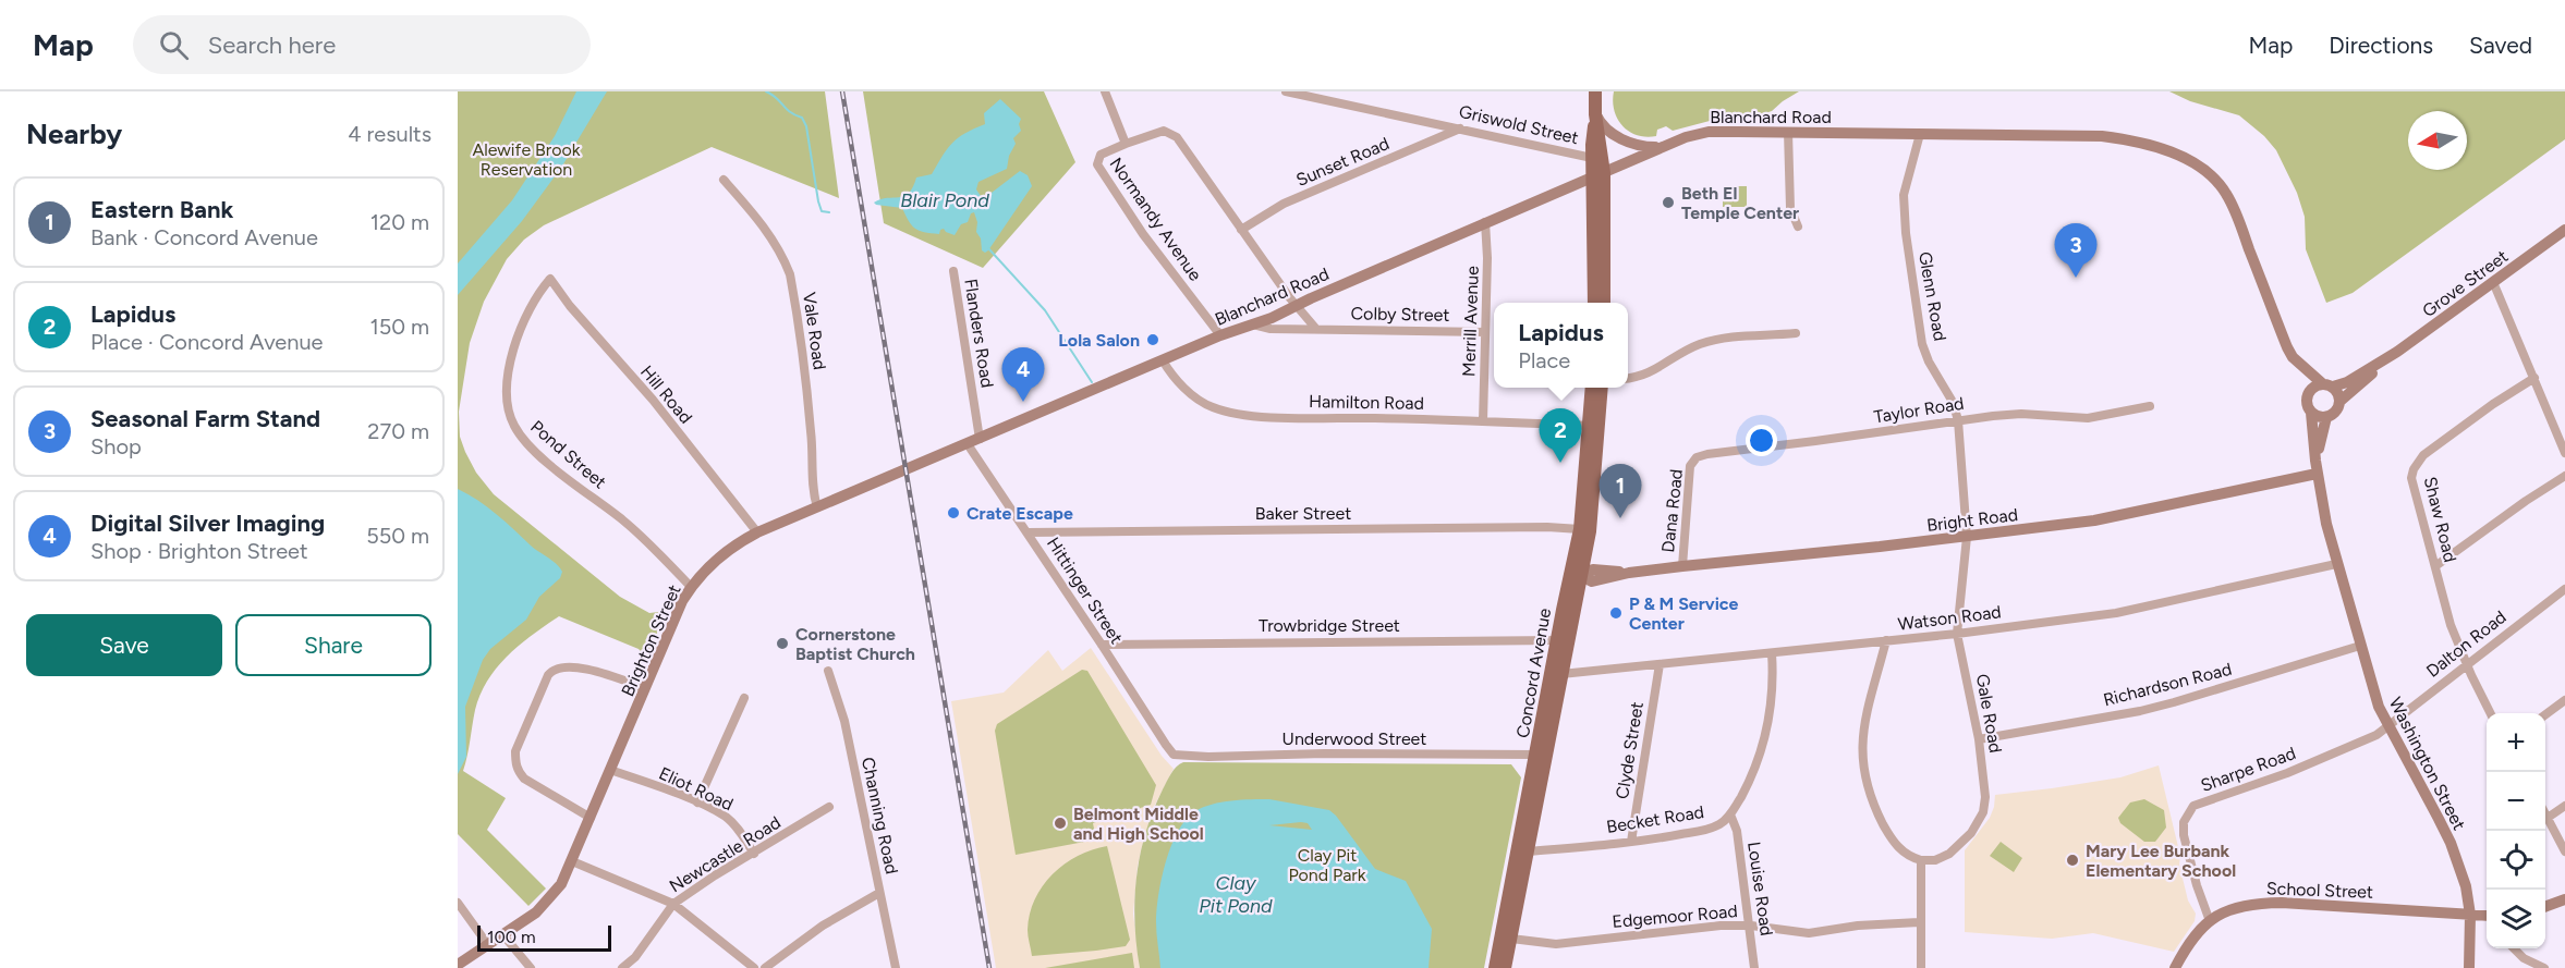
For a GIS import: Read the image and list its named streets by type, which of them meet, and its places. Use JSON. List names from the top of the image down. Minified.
{"streets":{"main road":["Concord Avenue"],"street":["Blanchard Road","Griswold Street","Sunset Road","Normandy Avenue","Grove Street","Glenn Road","Colby Street","Merrill Avenue","Vale Road","Flanders Road","Hill Road","Hamilton Road","Taylor Road","Pond Street","Dana Road","Baker Street","Bright Road","Shaw Road","Hittinger Street","Watson Road","Trowbridge Street","Brighton Street","Dalton Road","Richardson Road","Gale Road","Underwood Street","Clyde Street","Washington Street","Sharpe Road","Eliot Road","Channing Road","Becket Road","Newcastle Road","Louise Road","School Street","Edgemoor Road"]},"crossings":[["Blanchard Road","Normandy Avenue"],["Blanchard Road","Grove Street"],["Blanchard Road","Glenn Road"],["Blanchard Road","Colby Street"],["Blanchard Road","Merrill Avenue"],["Blanchard Road","Hamilton Road"],["Blanchard Road","Brighton Street"],["Blanchard Road","Washington Street"],["Griswold Street","Sunset Road"],["Grove Street","Washington Street"],["Glenn Road","Taylor Road"],["Glenn Road","Bright Road"],["Glenn Road","Gale Road"],["Colby Street","Merrill Avenue"],["Merrill Avenue","Hamilton Road"],["Vale Road","Brighton Street"],["Flanders Road","Brighton Street"],["Hill Road","Pond Street"],["Hill Road","Brighton Street"],["Hamilton Road","Concord Avenue"],["Taylor Road","Dana Road"],["Pond Street","Brighton Street"],["Dana Road","Bright Road"],["Baker Street","Hittinger Street"],["Baker Street","Concord Avenue"],["Bright Road","Concord Avenue"],["Bright Road","Gale Road"],["Bright Road","Washington Street"],["Shaw Road","Dalton Road"],["Hittinger Street","Trowbridge Street"],["Hittinger Street","Brighton Street"],["Hittinger Street","Underwood Street"],["Watson Road","Concord Avenue"],["Watson Road","Gale Road"],["Watson Road","Clyde Street"],["Watson Road","Washington Street"],["Watson Road","Becket Road"],["Trowbridge Street","Concord Avenue"],["Brighton Street","Eliot Road"],["Dalton Road","Washington Street"],["Dalton Road","Sharpe Road"],["Concord Avenue","Underwood Street"],["Concord Avenue","Becket Road"],["Concord Avenue","Edgemoor Road"],["Richardson Road","Gale Road"],["Richardson Road","Washington Street"],["Clyde Street","Becket Road"],["Washington Street","Sharpe Road"],["Washington Street","School Street"],["Sharpe Road","School Street"],["Eliot Road","Newcastle Road"],["Becket Road","Louise Road"],["Louise Road","Edgemoor Road"]],"water":["Blair Pond","Clay Pit Pond"],"parks":["Alewife Brook Reservation","Clay Pit Pond Park"],"places":["Beth El Temple Center","Lola Salon","Crate Escape","P & M Service Center","Cornerstone Baptist Church","Belmont Middle and High School","Mary Lee Burbank Elementary School"],"scale_bar":"100 m","north":"left","page":{"header":"Map","search":"Search here","nav":["Map","Directions","Saved"],"heading":["Nearby","4 results"],"list":[{"mark":"1","name":"Eastern Bank","note":"Bank · Concord Avenue","value":"120 m"},{"mark":"2","name":"Lapidus","note":"Place · Concord Avenue","value":"150 m"},{"mark":"3","name":"Seasonal Farm Stand","note":"Shop","value":"270 m"},{"mark":"4","name":"Digital Silver Imaging","note":"Shop · Brighton Street","value":"550 m"}],"pins":["3","4","2","1"],"popup":["Lapidus","Place"],"buttons":["Save","Share"],"map_buttons":["+","−"],"scale":"100 m"}}
